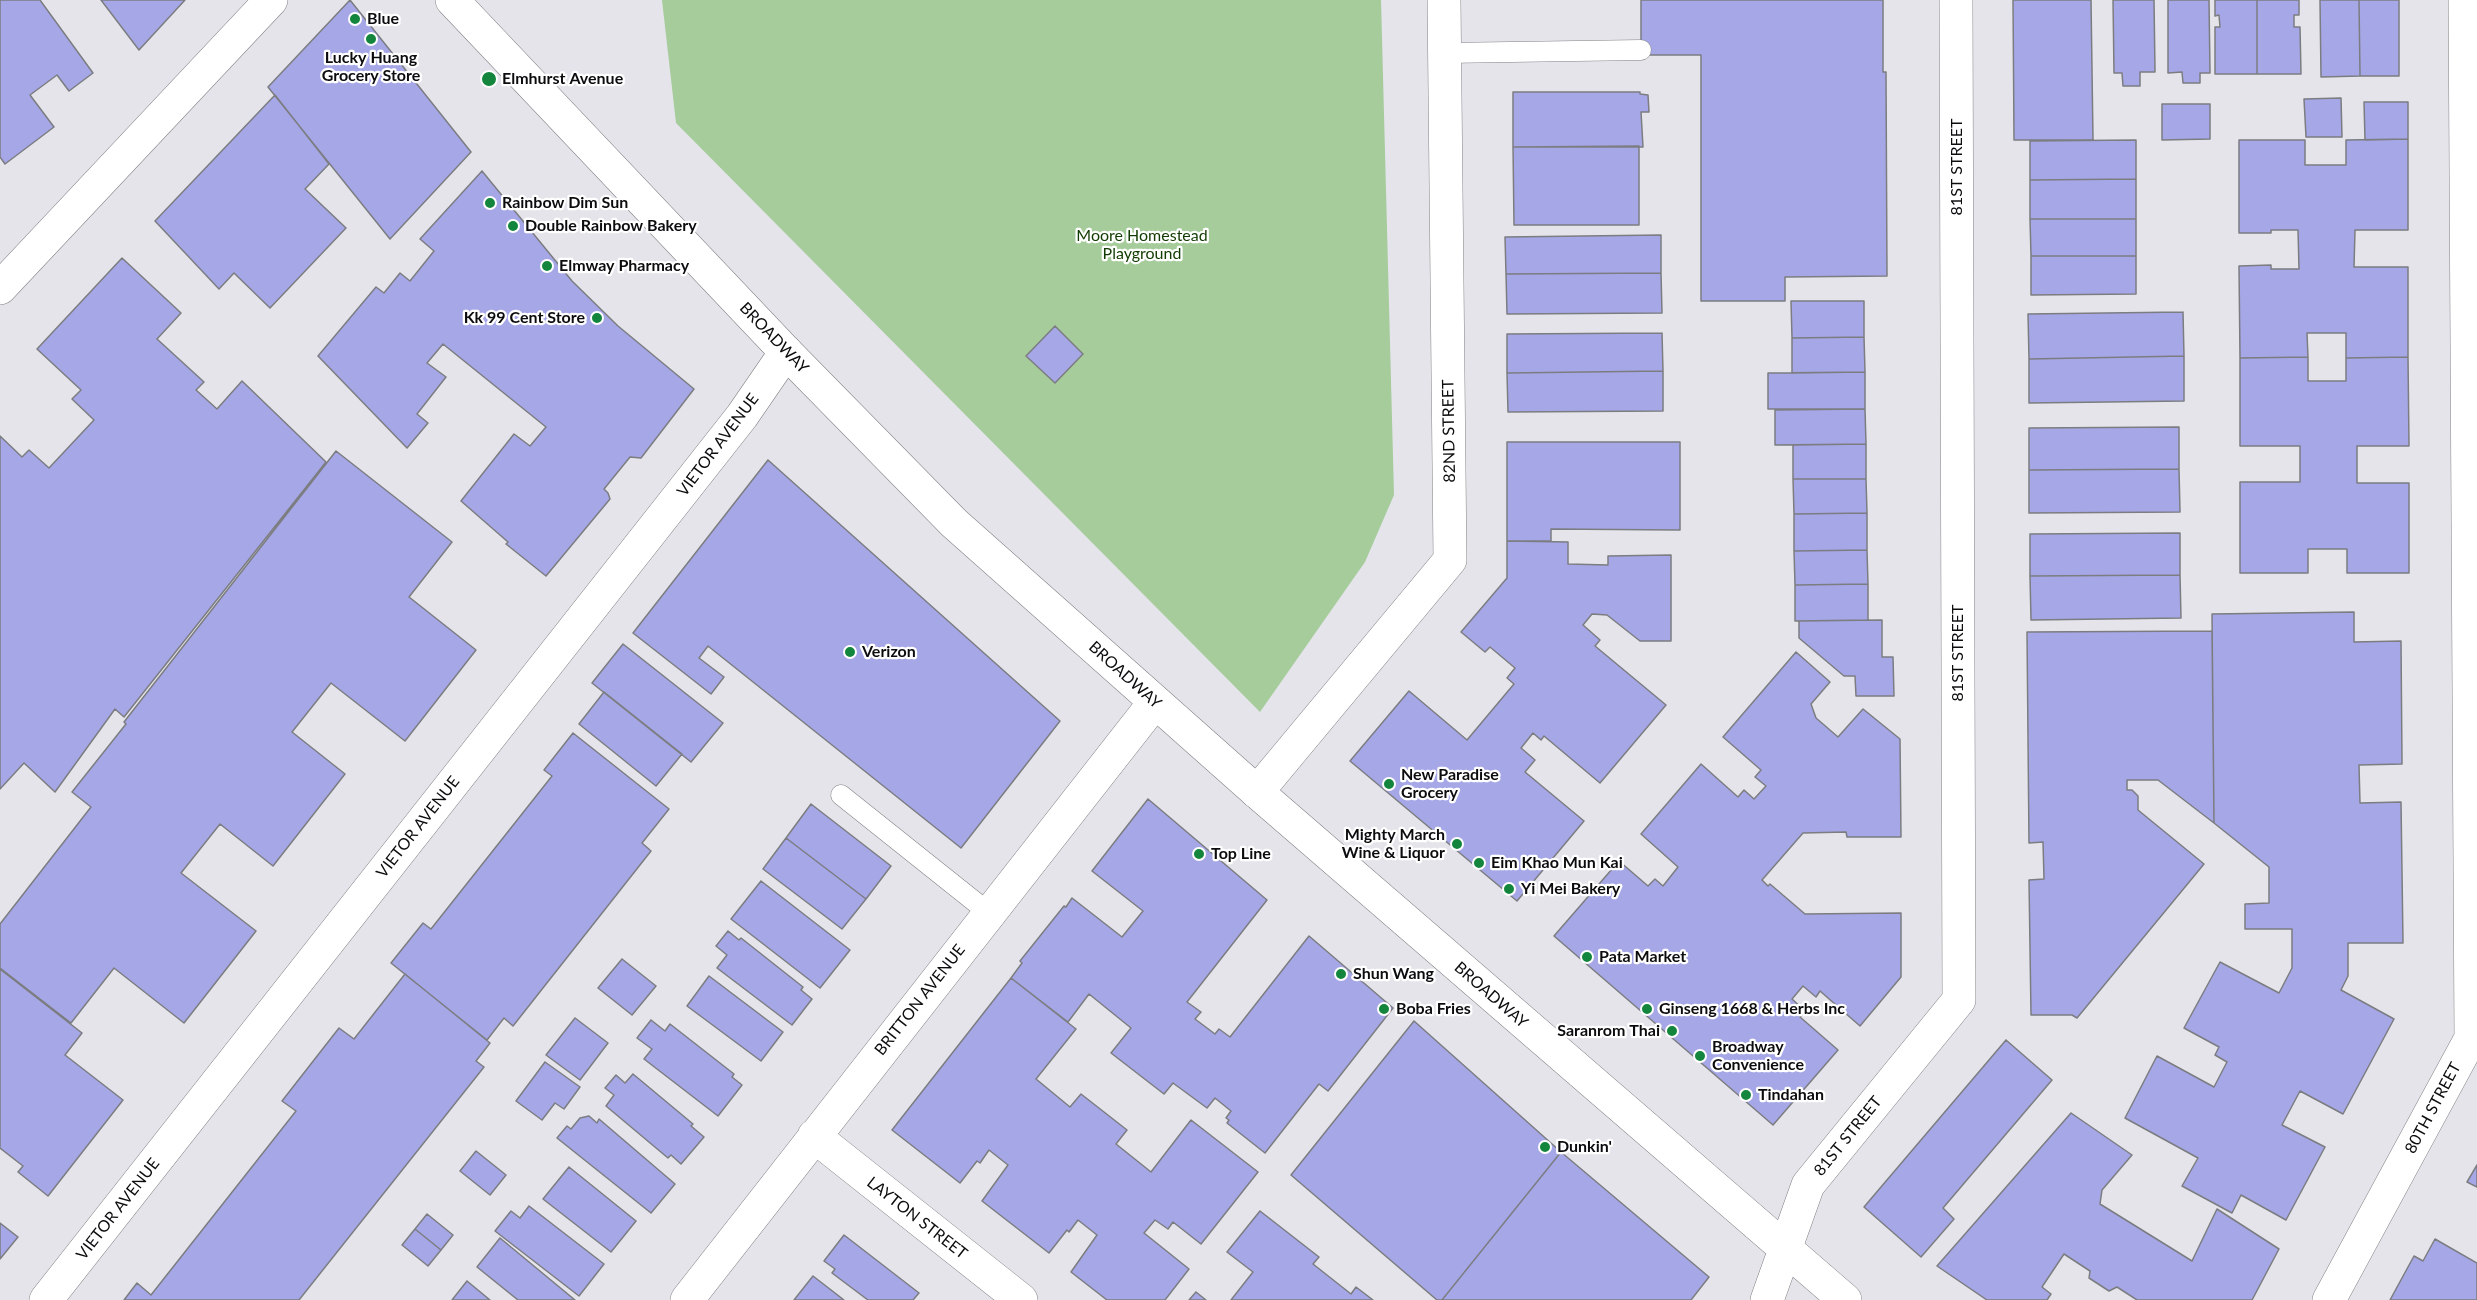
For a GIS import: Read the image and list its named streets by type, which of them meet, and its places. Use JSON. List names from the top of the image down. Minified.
{"streets":{"street":["81ST STREET","BROADWAY","82ND STREET","VIETOR AVENUE","BRITTON AVENUE","80TH STREET","LAYTON STREET"]},"crossings":[["81ST STREET","BROADWAY"],["BROADWAY","82ND STREET"],["BROADWAY","VIETOR AVENUE"],["BROADWAY","BRITTON AVENUE"],["BRITTON AVENUE","LAYTON STREET"]],"parks":["Moore Homestead Playground"],"places":["Blue","Lucky Huang Grocery Store","Elmhurst Avenue","Rainbow Dim Sun","Double Rainbow Bakery","Elmway Pharmacy","Kk 99 Cent Store","Verizon","New Paradise Grocery","Mighty March Wine & Liquor","Top Line","Eim Khao Mun Kai","Yi Mei Bakery","Pata Market","Shun Wang","Boba Fries","Ginseng 1668 & Herbs Inc","Saranrom Thai","Broadway Convenience","Tindahan","Dunkin'"]}
